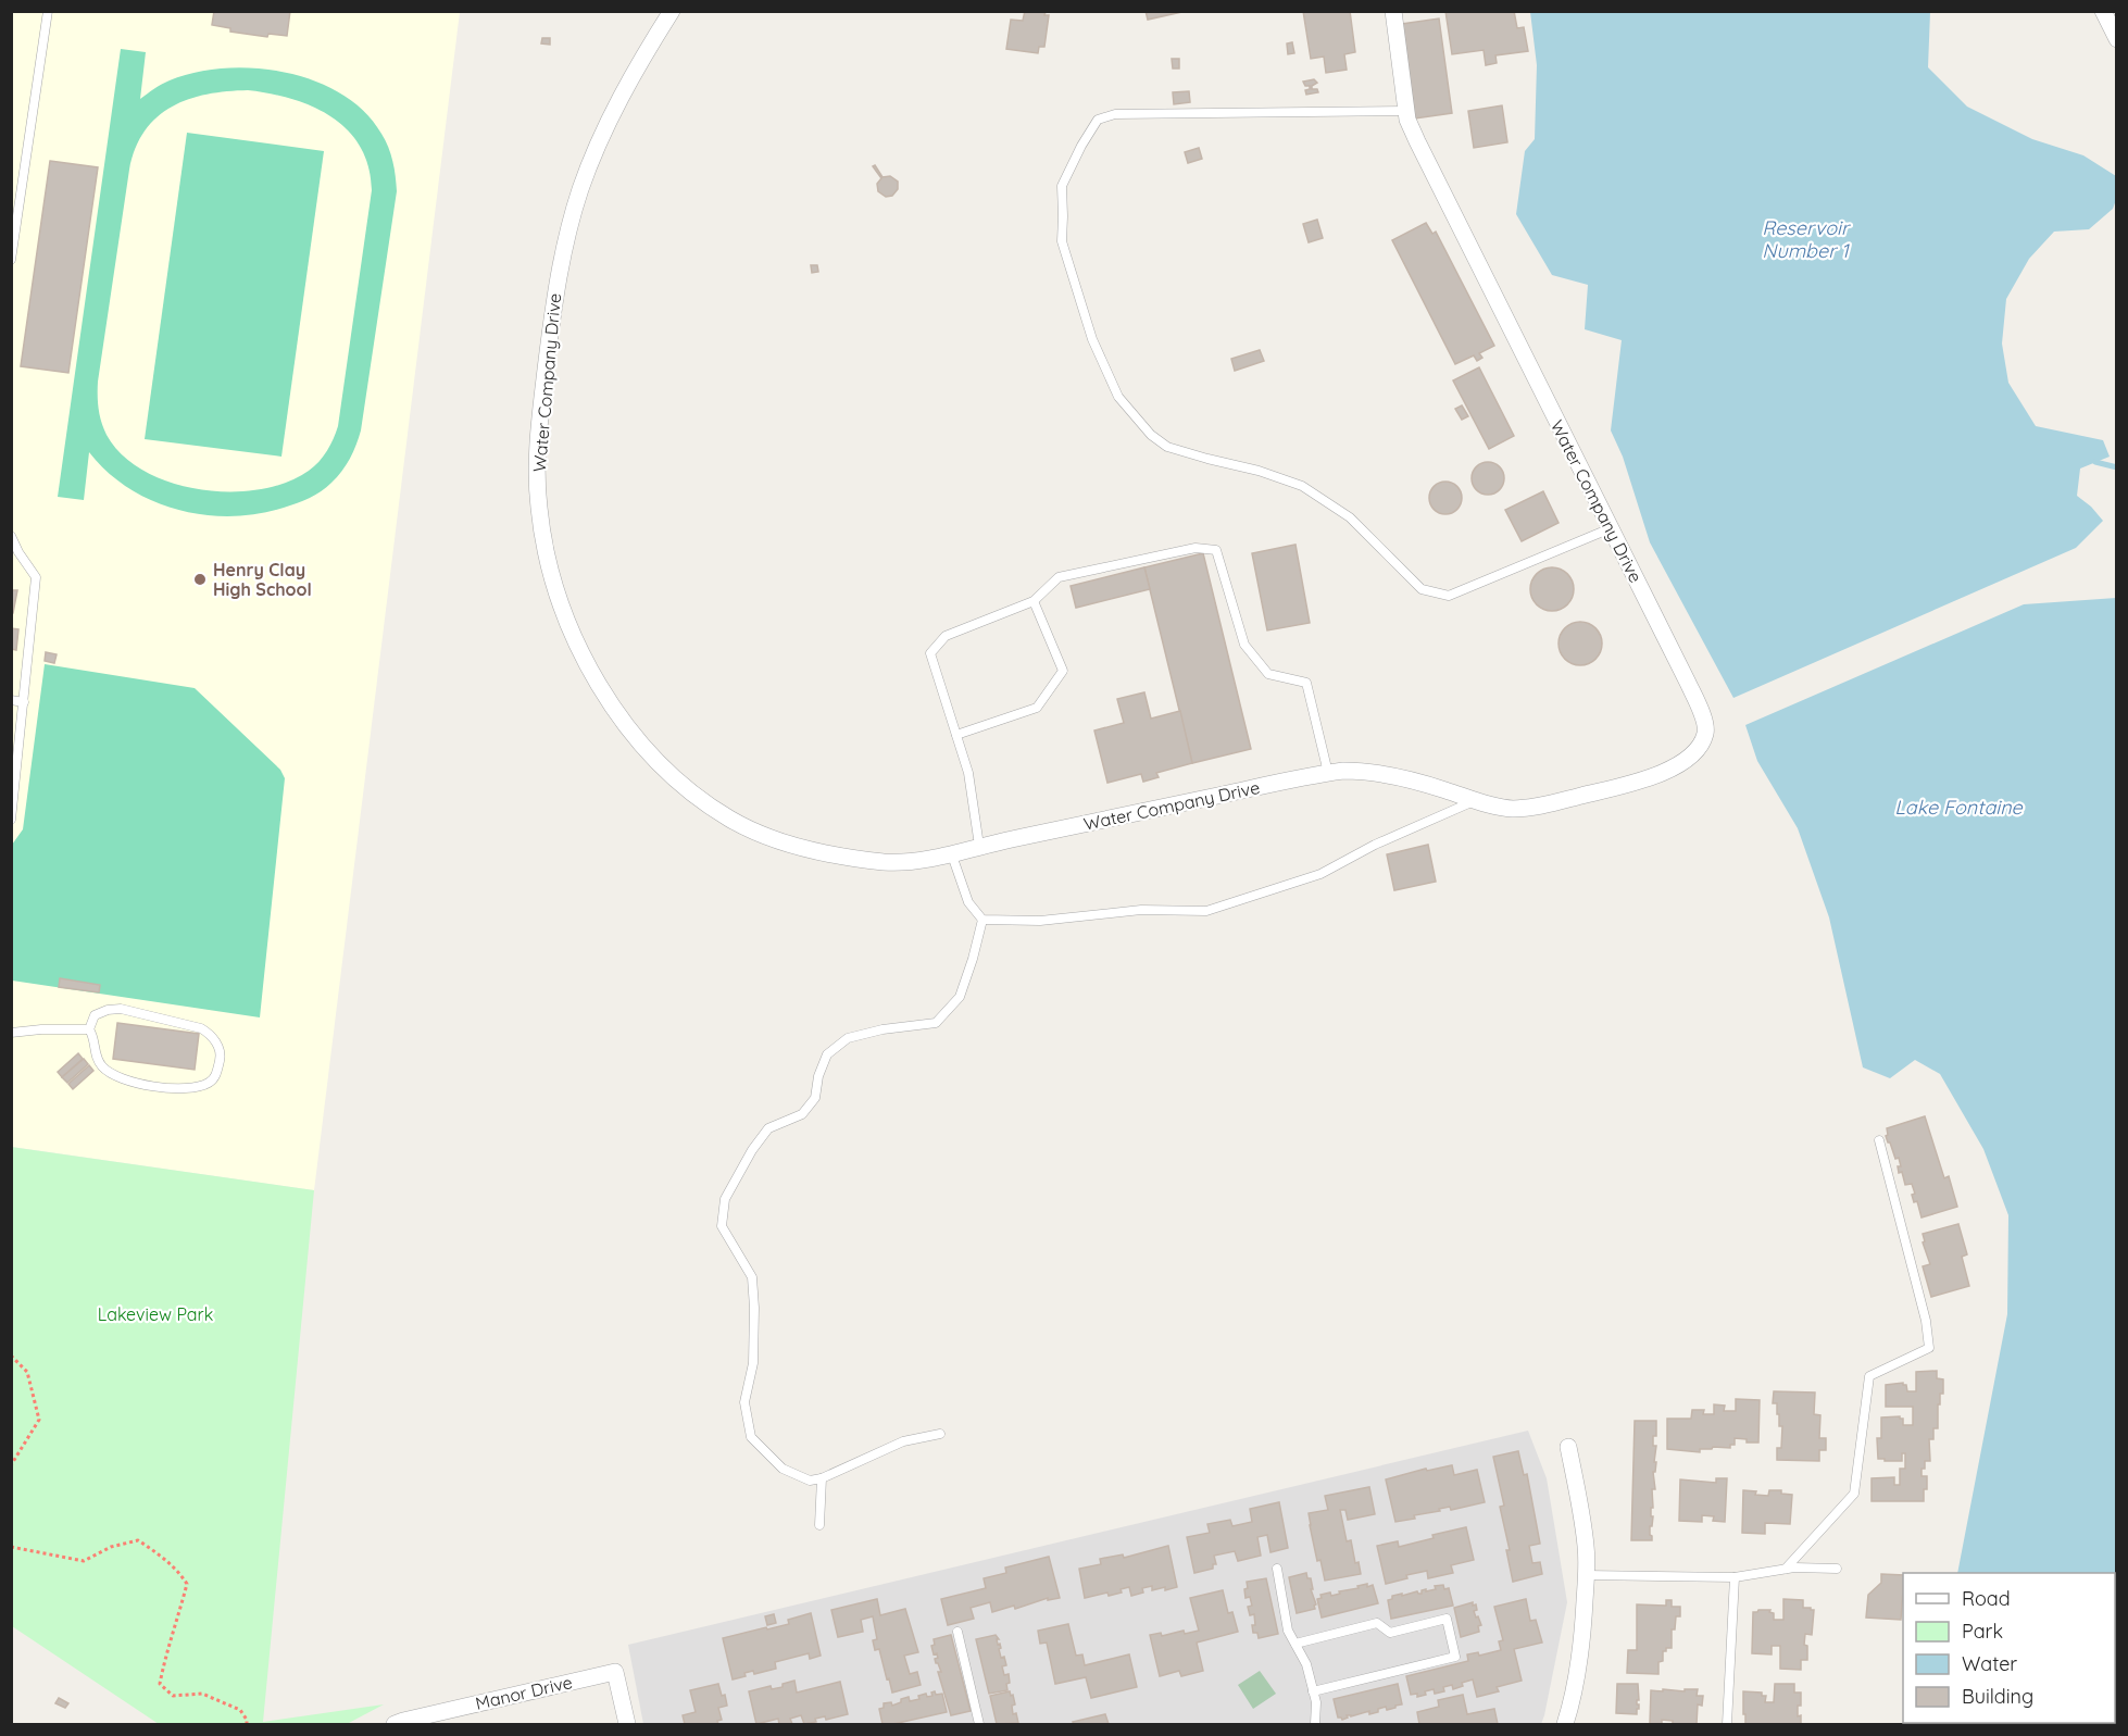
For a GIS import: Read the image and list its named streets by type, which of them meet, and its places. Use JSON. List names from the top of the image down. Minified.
{"streets":{"street":["Water Company Drive","Manor Drive"]},"water":["Reservoir Number 1","Lake Fontaine"],"parks":["Lakeview Park"],"places":["Henry Clay High School"],"legend":["Road","Park","Water","Building"]}
